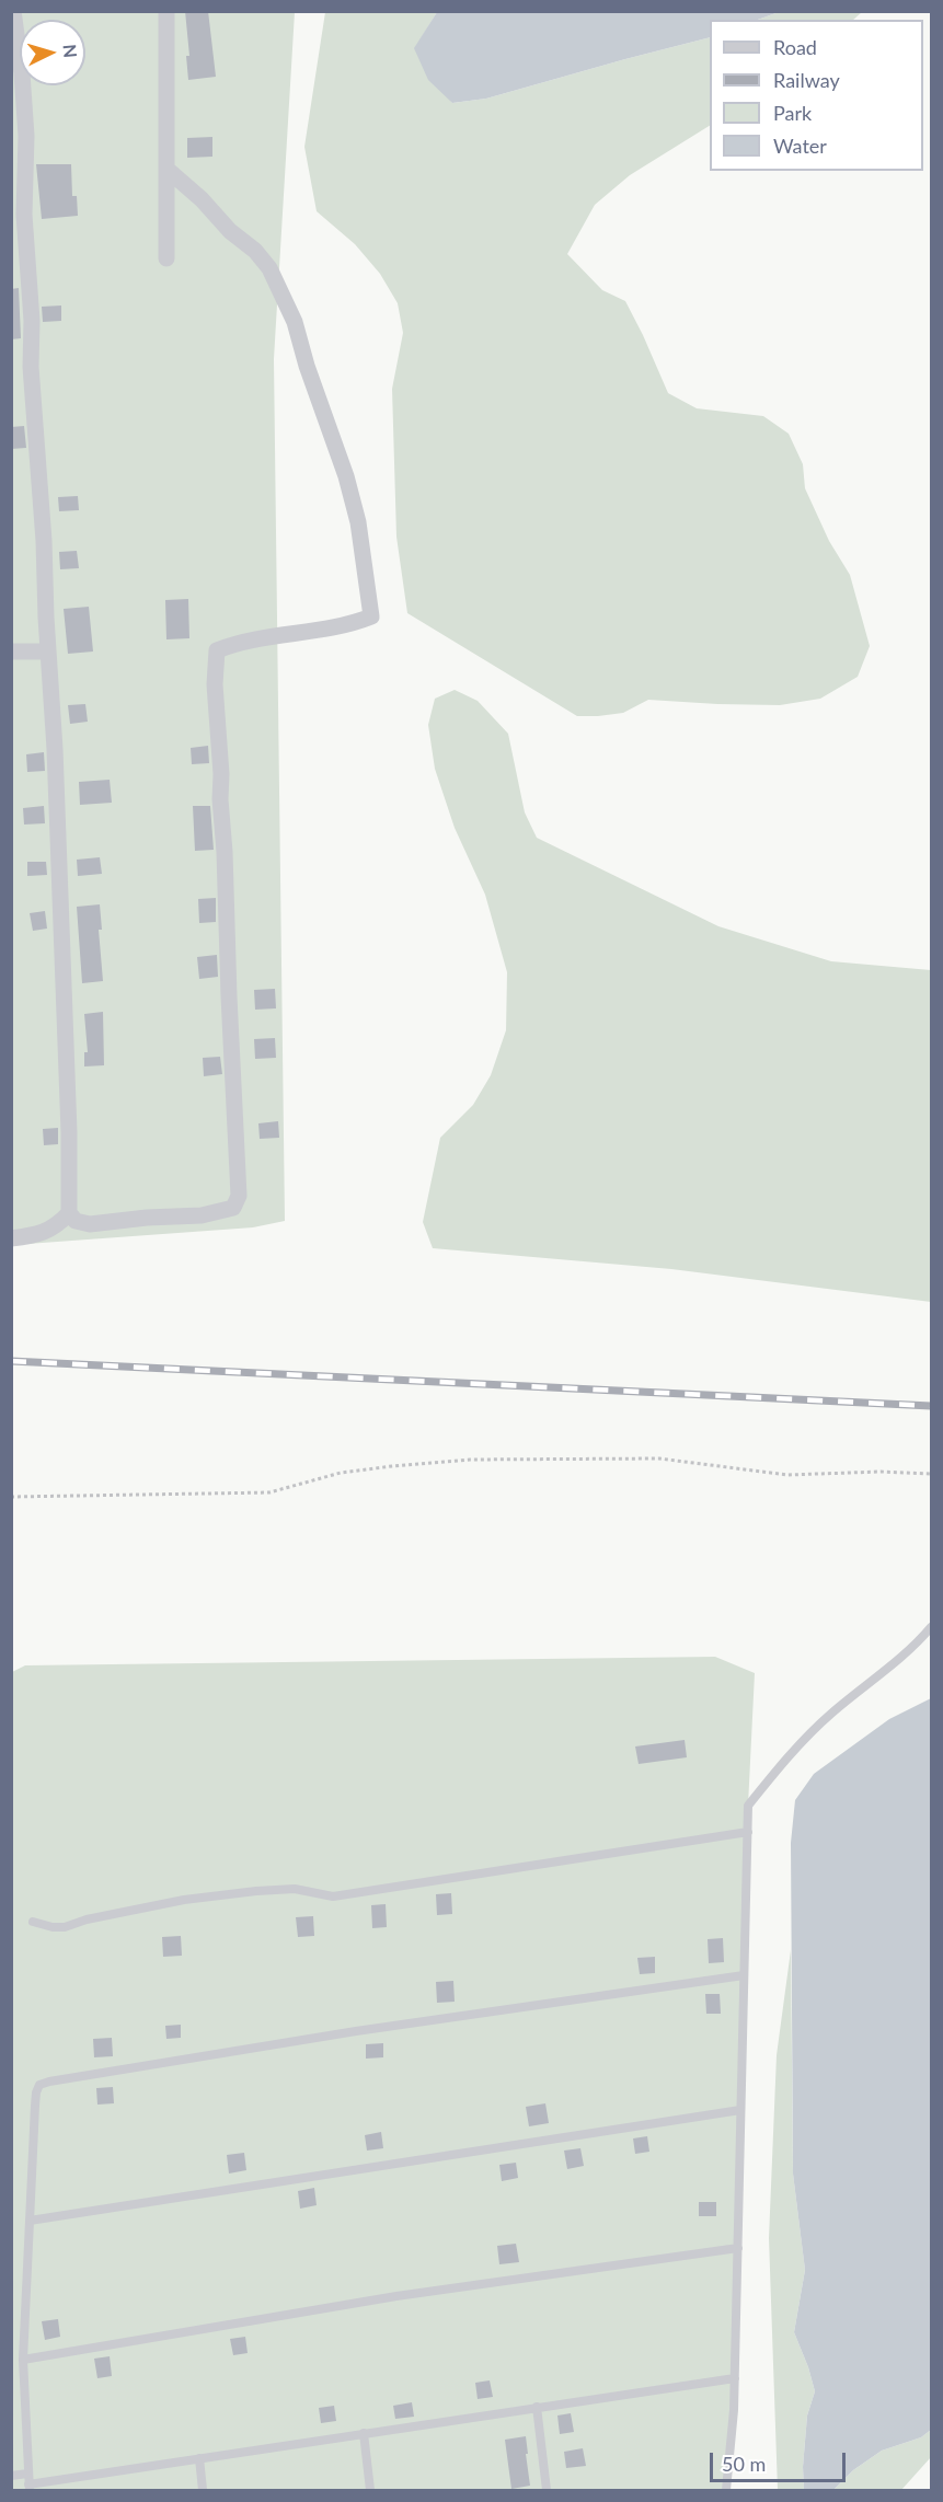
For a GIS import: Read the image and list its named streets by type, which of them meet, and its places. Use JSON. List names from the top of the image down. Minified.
{"legend":["Road","Railway","Park","Water"],"scale_bar":"50 m","north":"right"}
